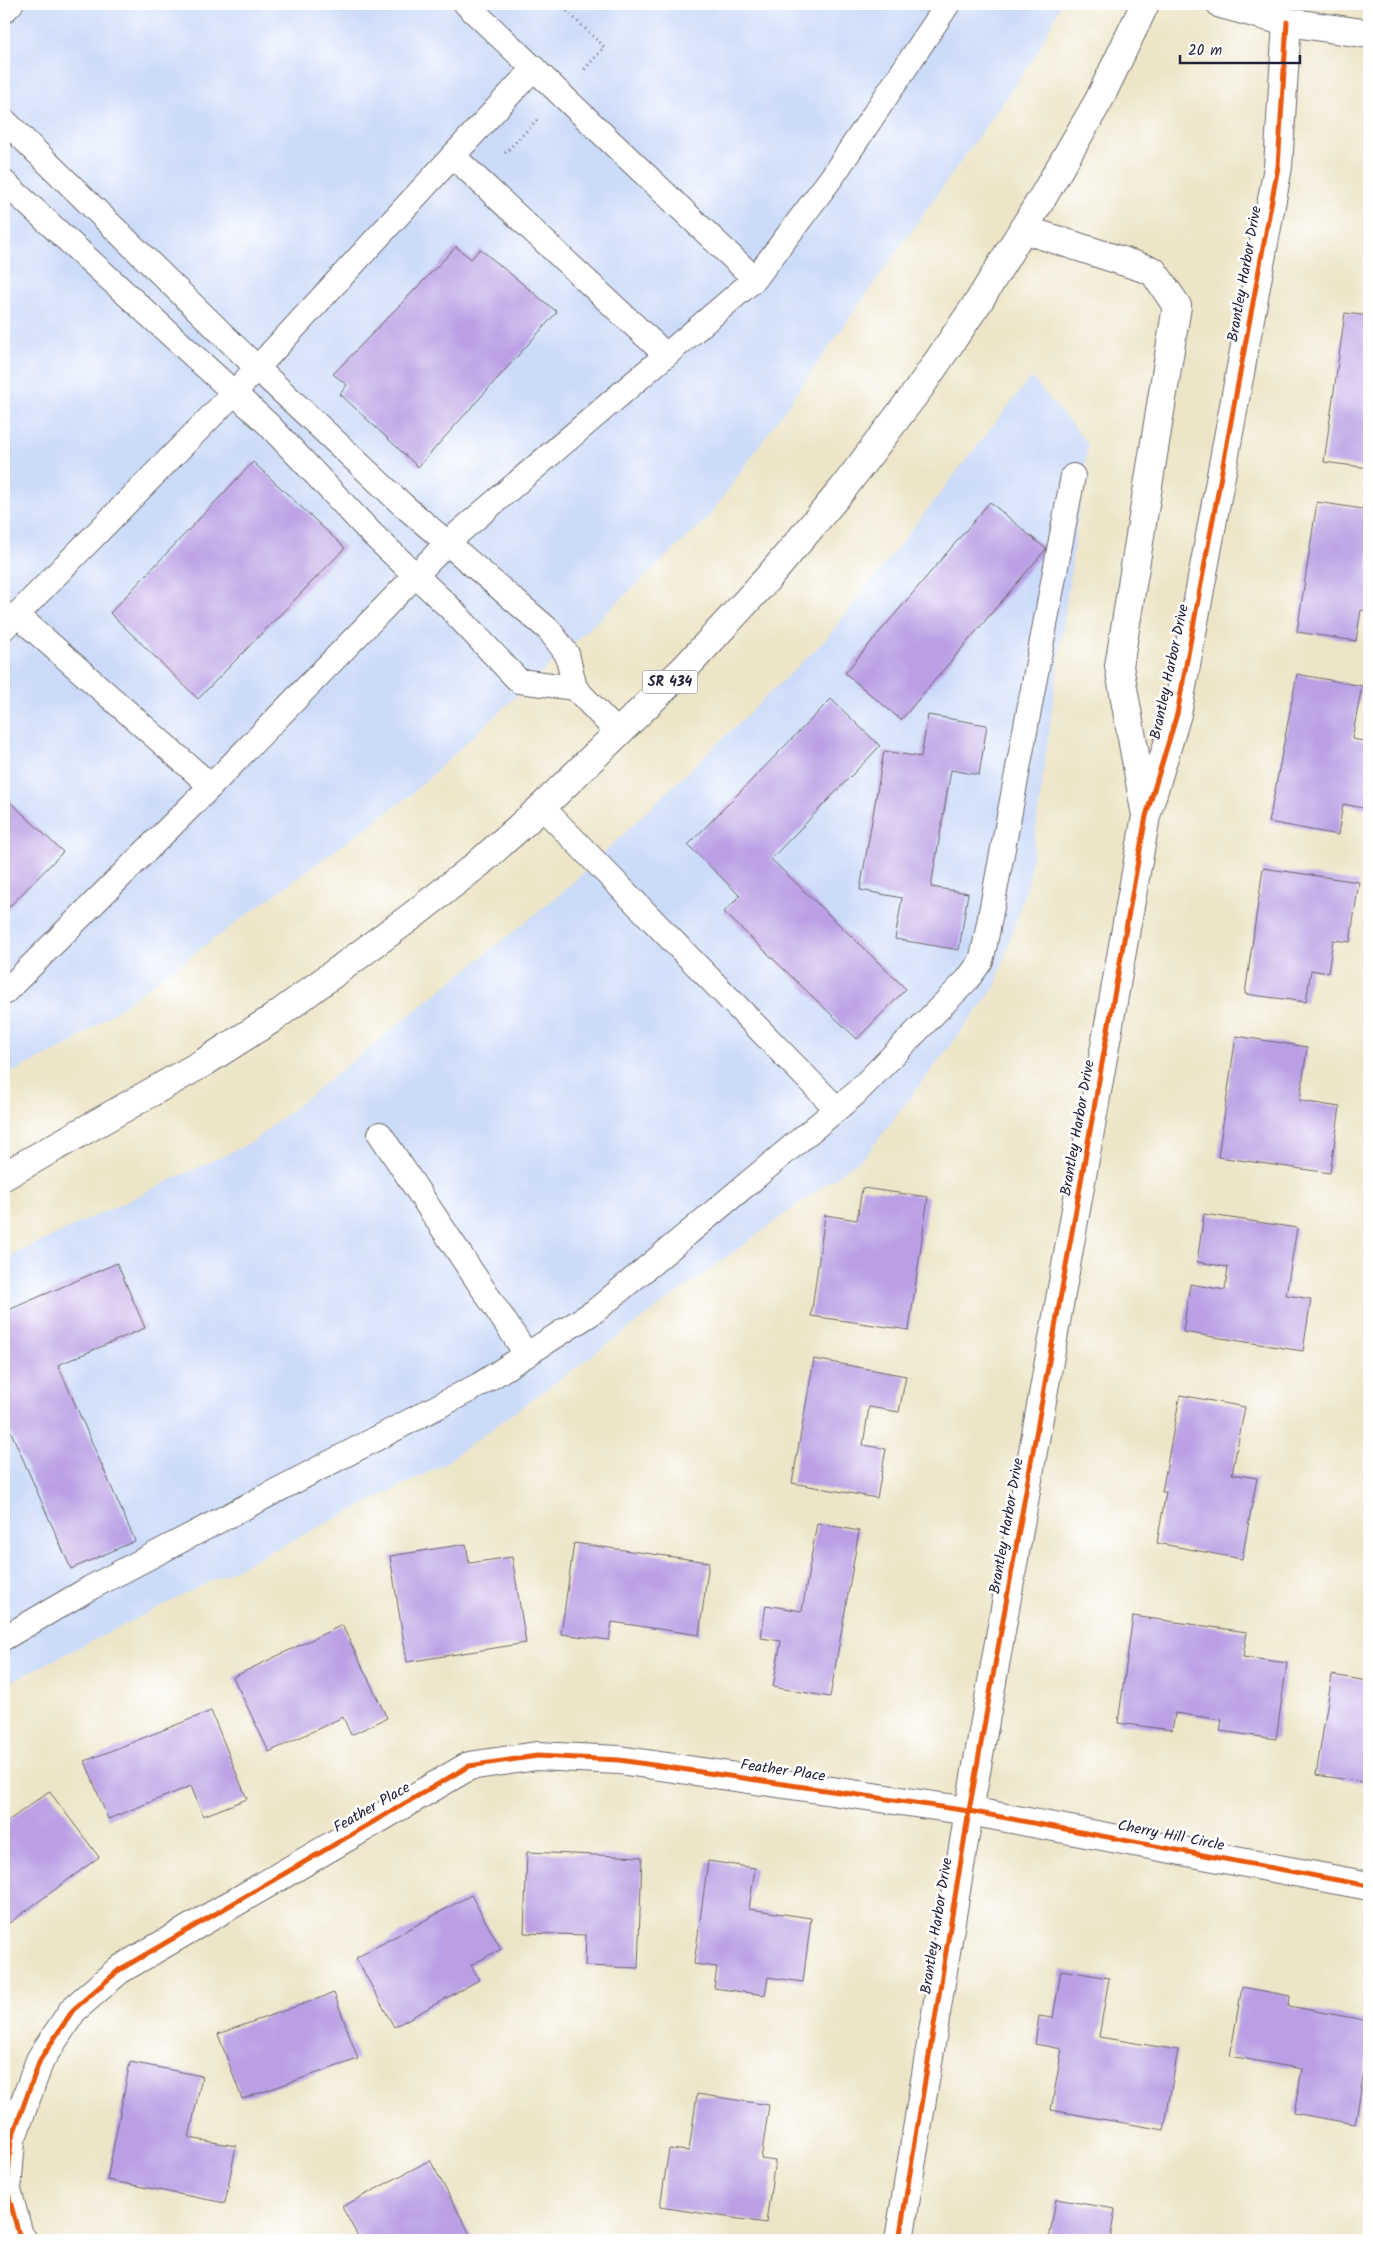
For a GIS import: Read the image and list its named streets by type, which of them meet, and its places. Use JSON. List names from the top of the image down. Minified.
{"streets":{"street":["Brantley Harbor Drive","SR 434","Feather Place","Cherry Hill Circle"]},"crossings":[["Brantley Harbor Drive","SR 434"],["Brantley Harbor Drive","Feather Place"],["Brantley Harbor Drive","Cherry Hill Circle"],["Feather Place","Cherry Hill Circle"]],"scale_bar":"20 m"}
